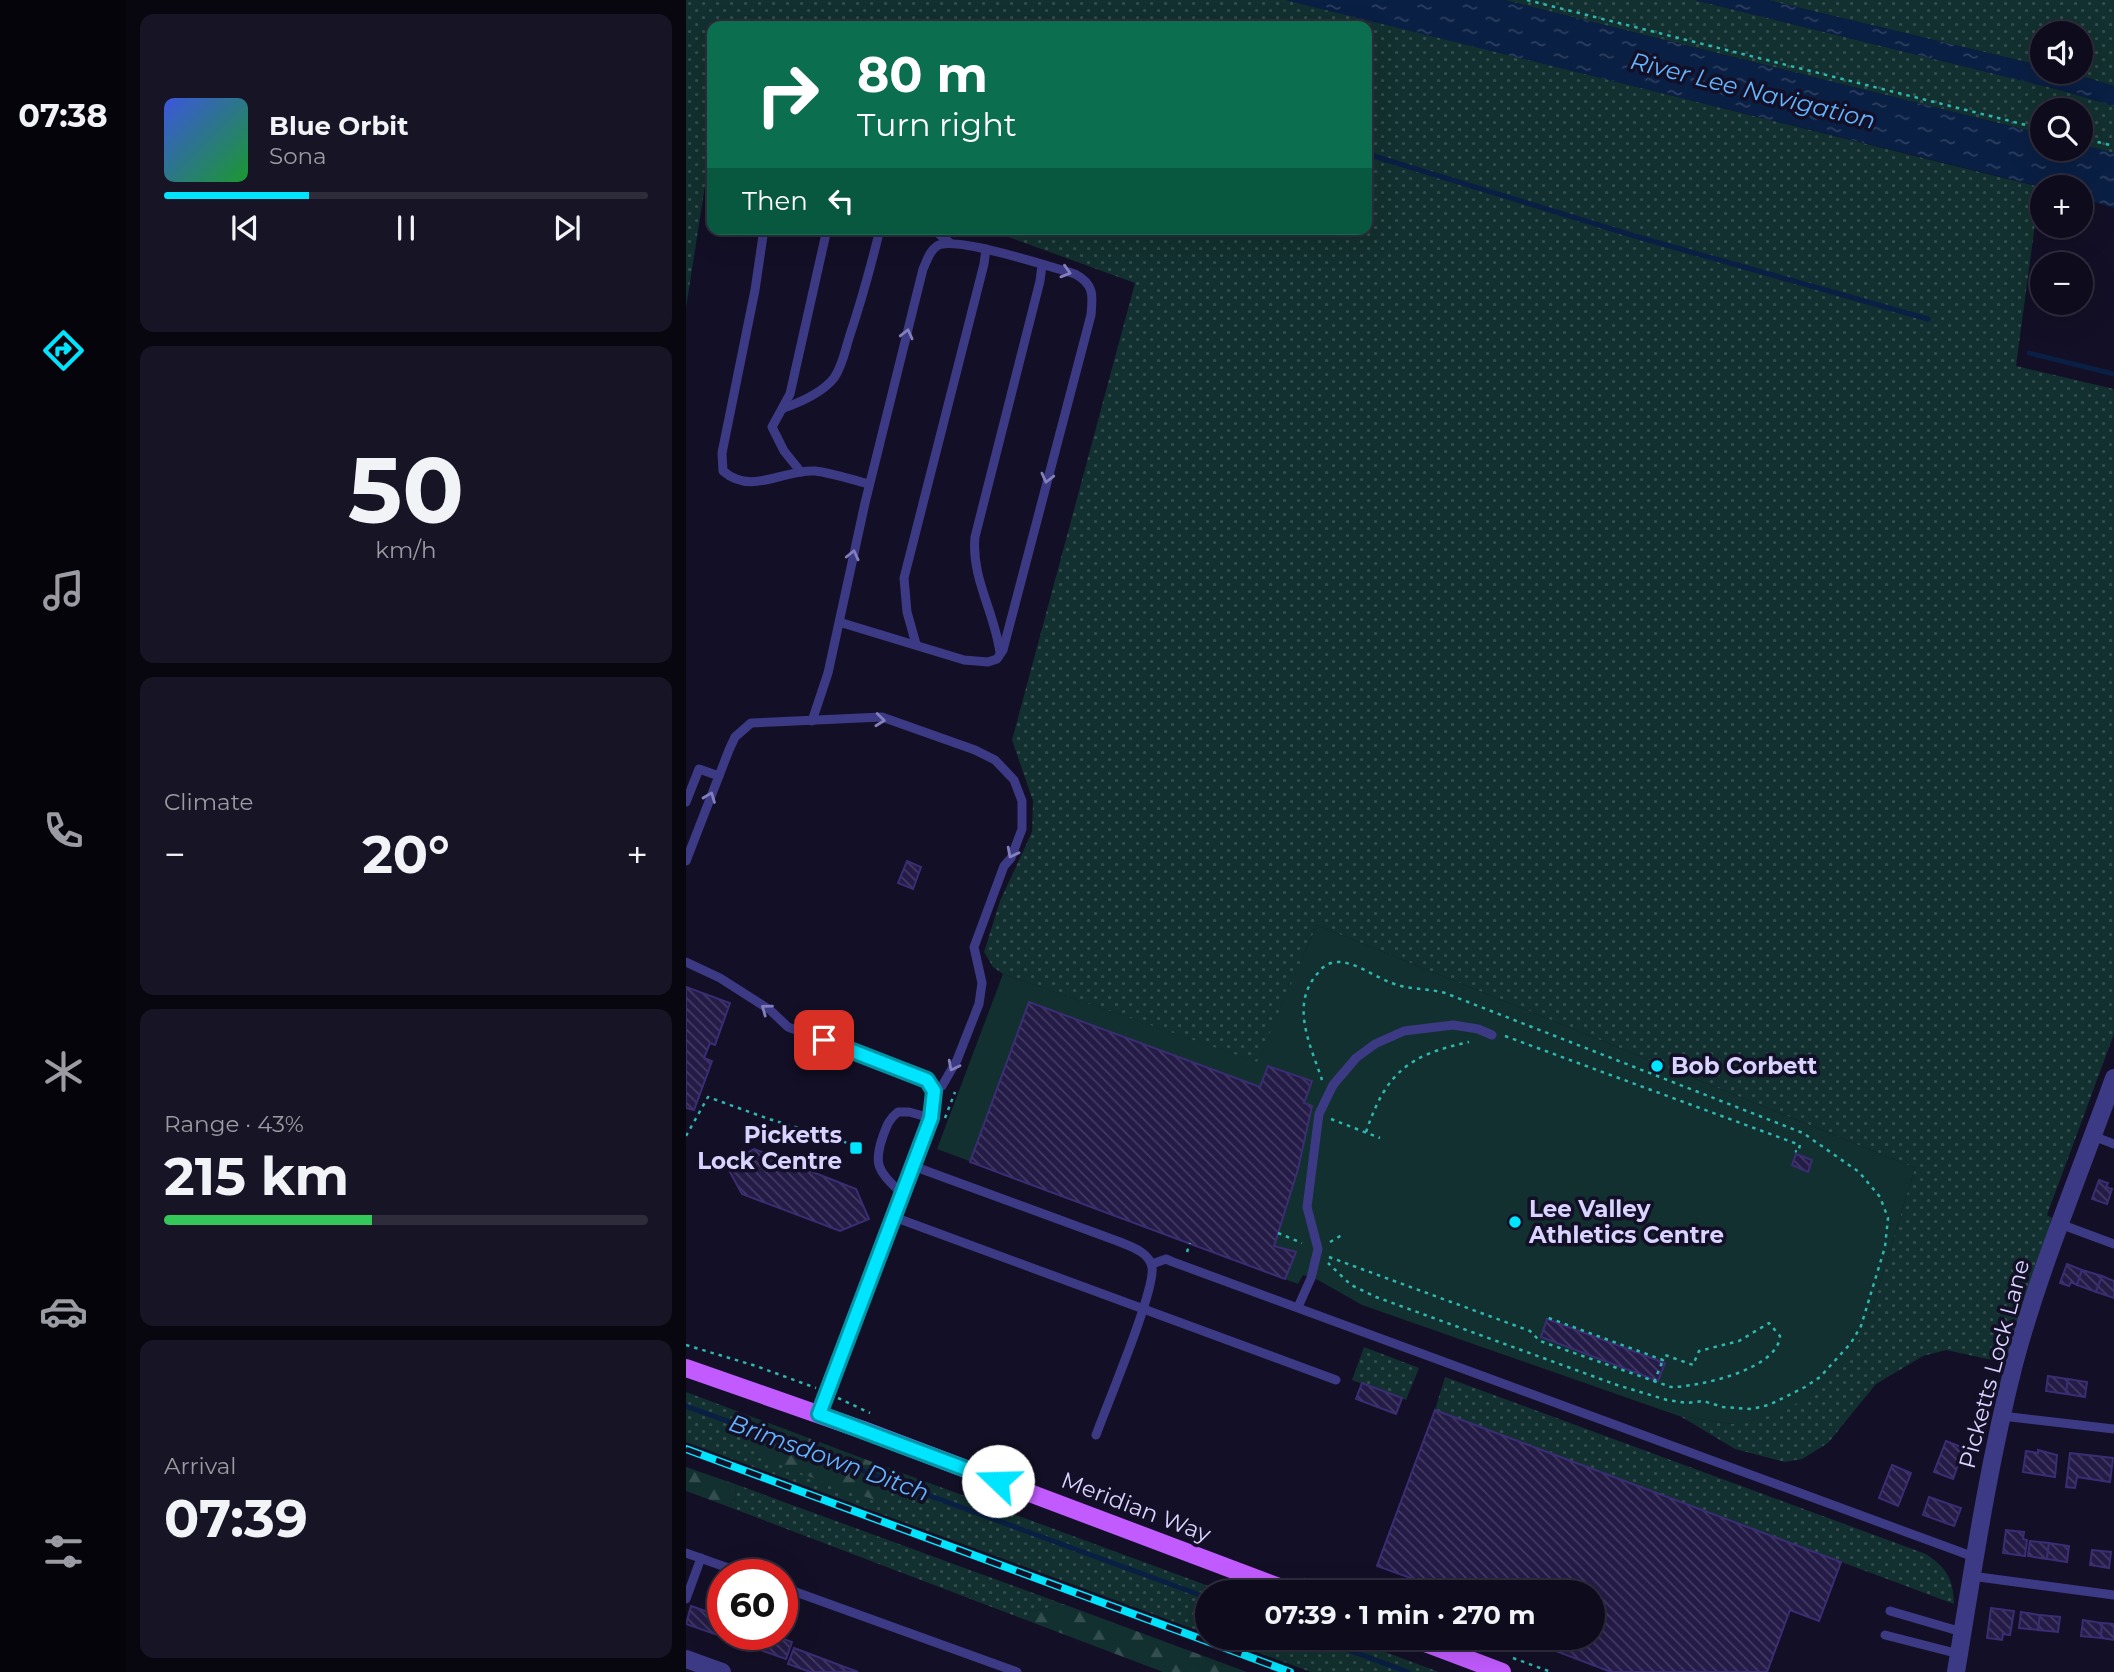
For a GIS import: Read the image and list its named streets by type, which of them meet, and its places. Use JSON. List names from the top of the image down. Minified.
{"streets":{"main road":["Meridian Way"],"street":["Picketts Lock Lane"]},"water":["River Lee Navigation","Brimsdown Ditch"],"places":{"other":["Bob Corbett","Lee Valley Athletics Centre"],"transit":["Picketts Lock Centre"]},"page":{"tabs":"07:38","map_buttons":["+","−"],"turn":["80 m","Turn right"],"song":["Blue Orbit","Sona"],"then":"Then","tile":[["50","km/h"],"Climate",["Range · 43%","215 km"],["Arrival","07:39"]],"heat":["−","20°","+"],"limit":"60","trip":"07:39 · 1 min · 270 m"}}
